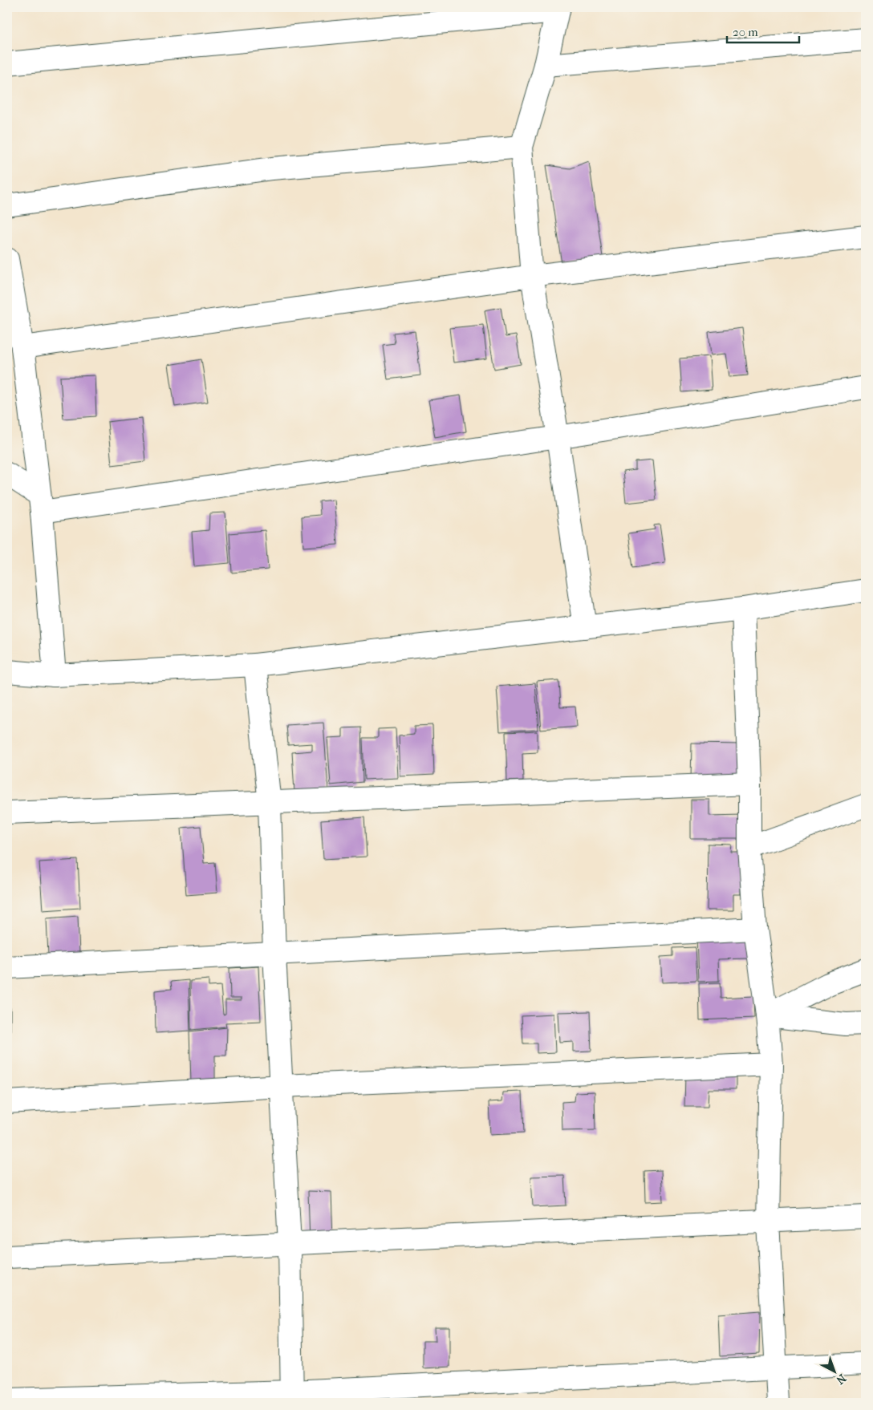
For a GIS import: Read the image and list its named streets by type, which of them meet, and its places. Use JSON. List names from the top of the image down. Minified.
{"scale_bar":"20 m","north":"bottom right"}
